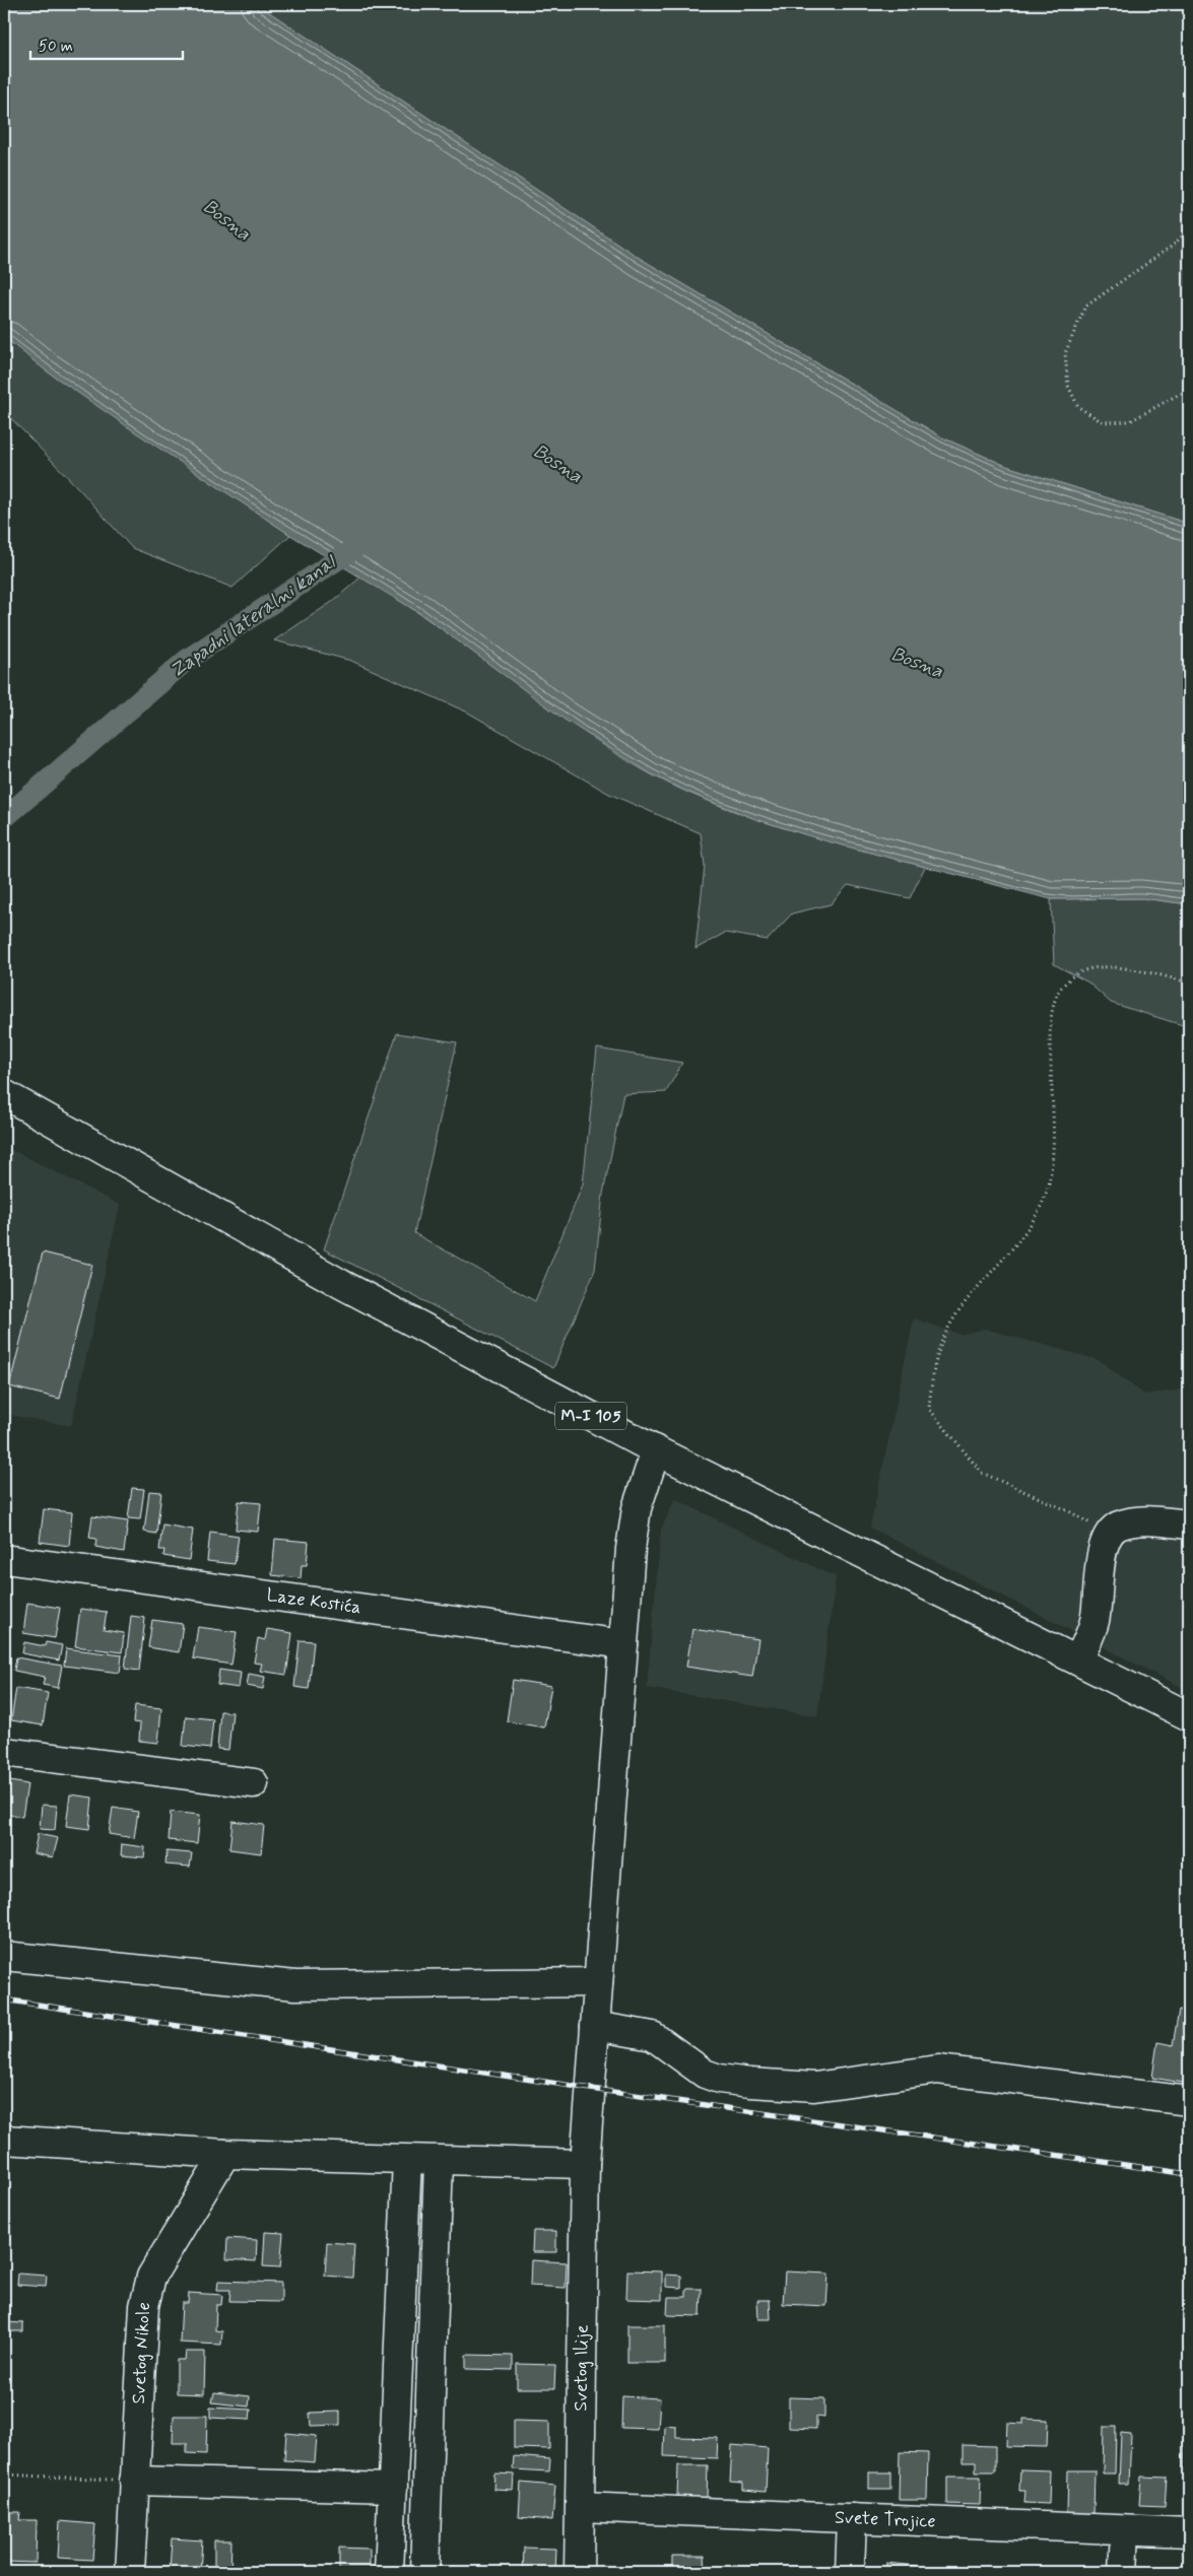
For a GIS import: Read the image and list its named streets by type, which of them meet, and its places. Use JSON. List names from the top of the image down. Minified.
{"streets":{"street":["M-I 105","Laze Kostića","Svetog Nikole","Svetog Ilije","Svete Trojice"]},"crossings":[["M-I 105","Svetog Ilije"],["Laze Kostića","Svetog Ilije"],["Svetog Ilije","Svete Trojice"]],"water":["Bosna","Zapadni lateralni kanal"],"scale_bar":"50 m"}
